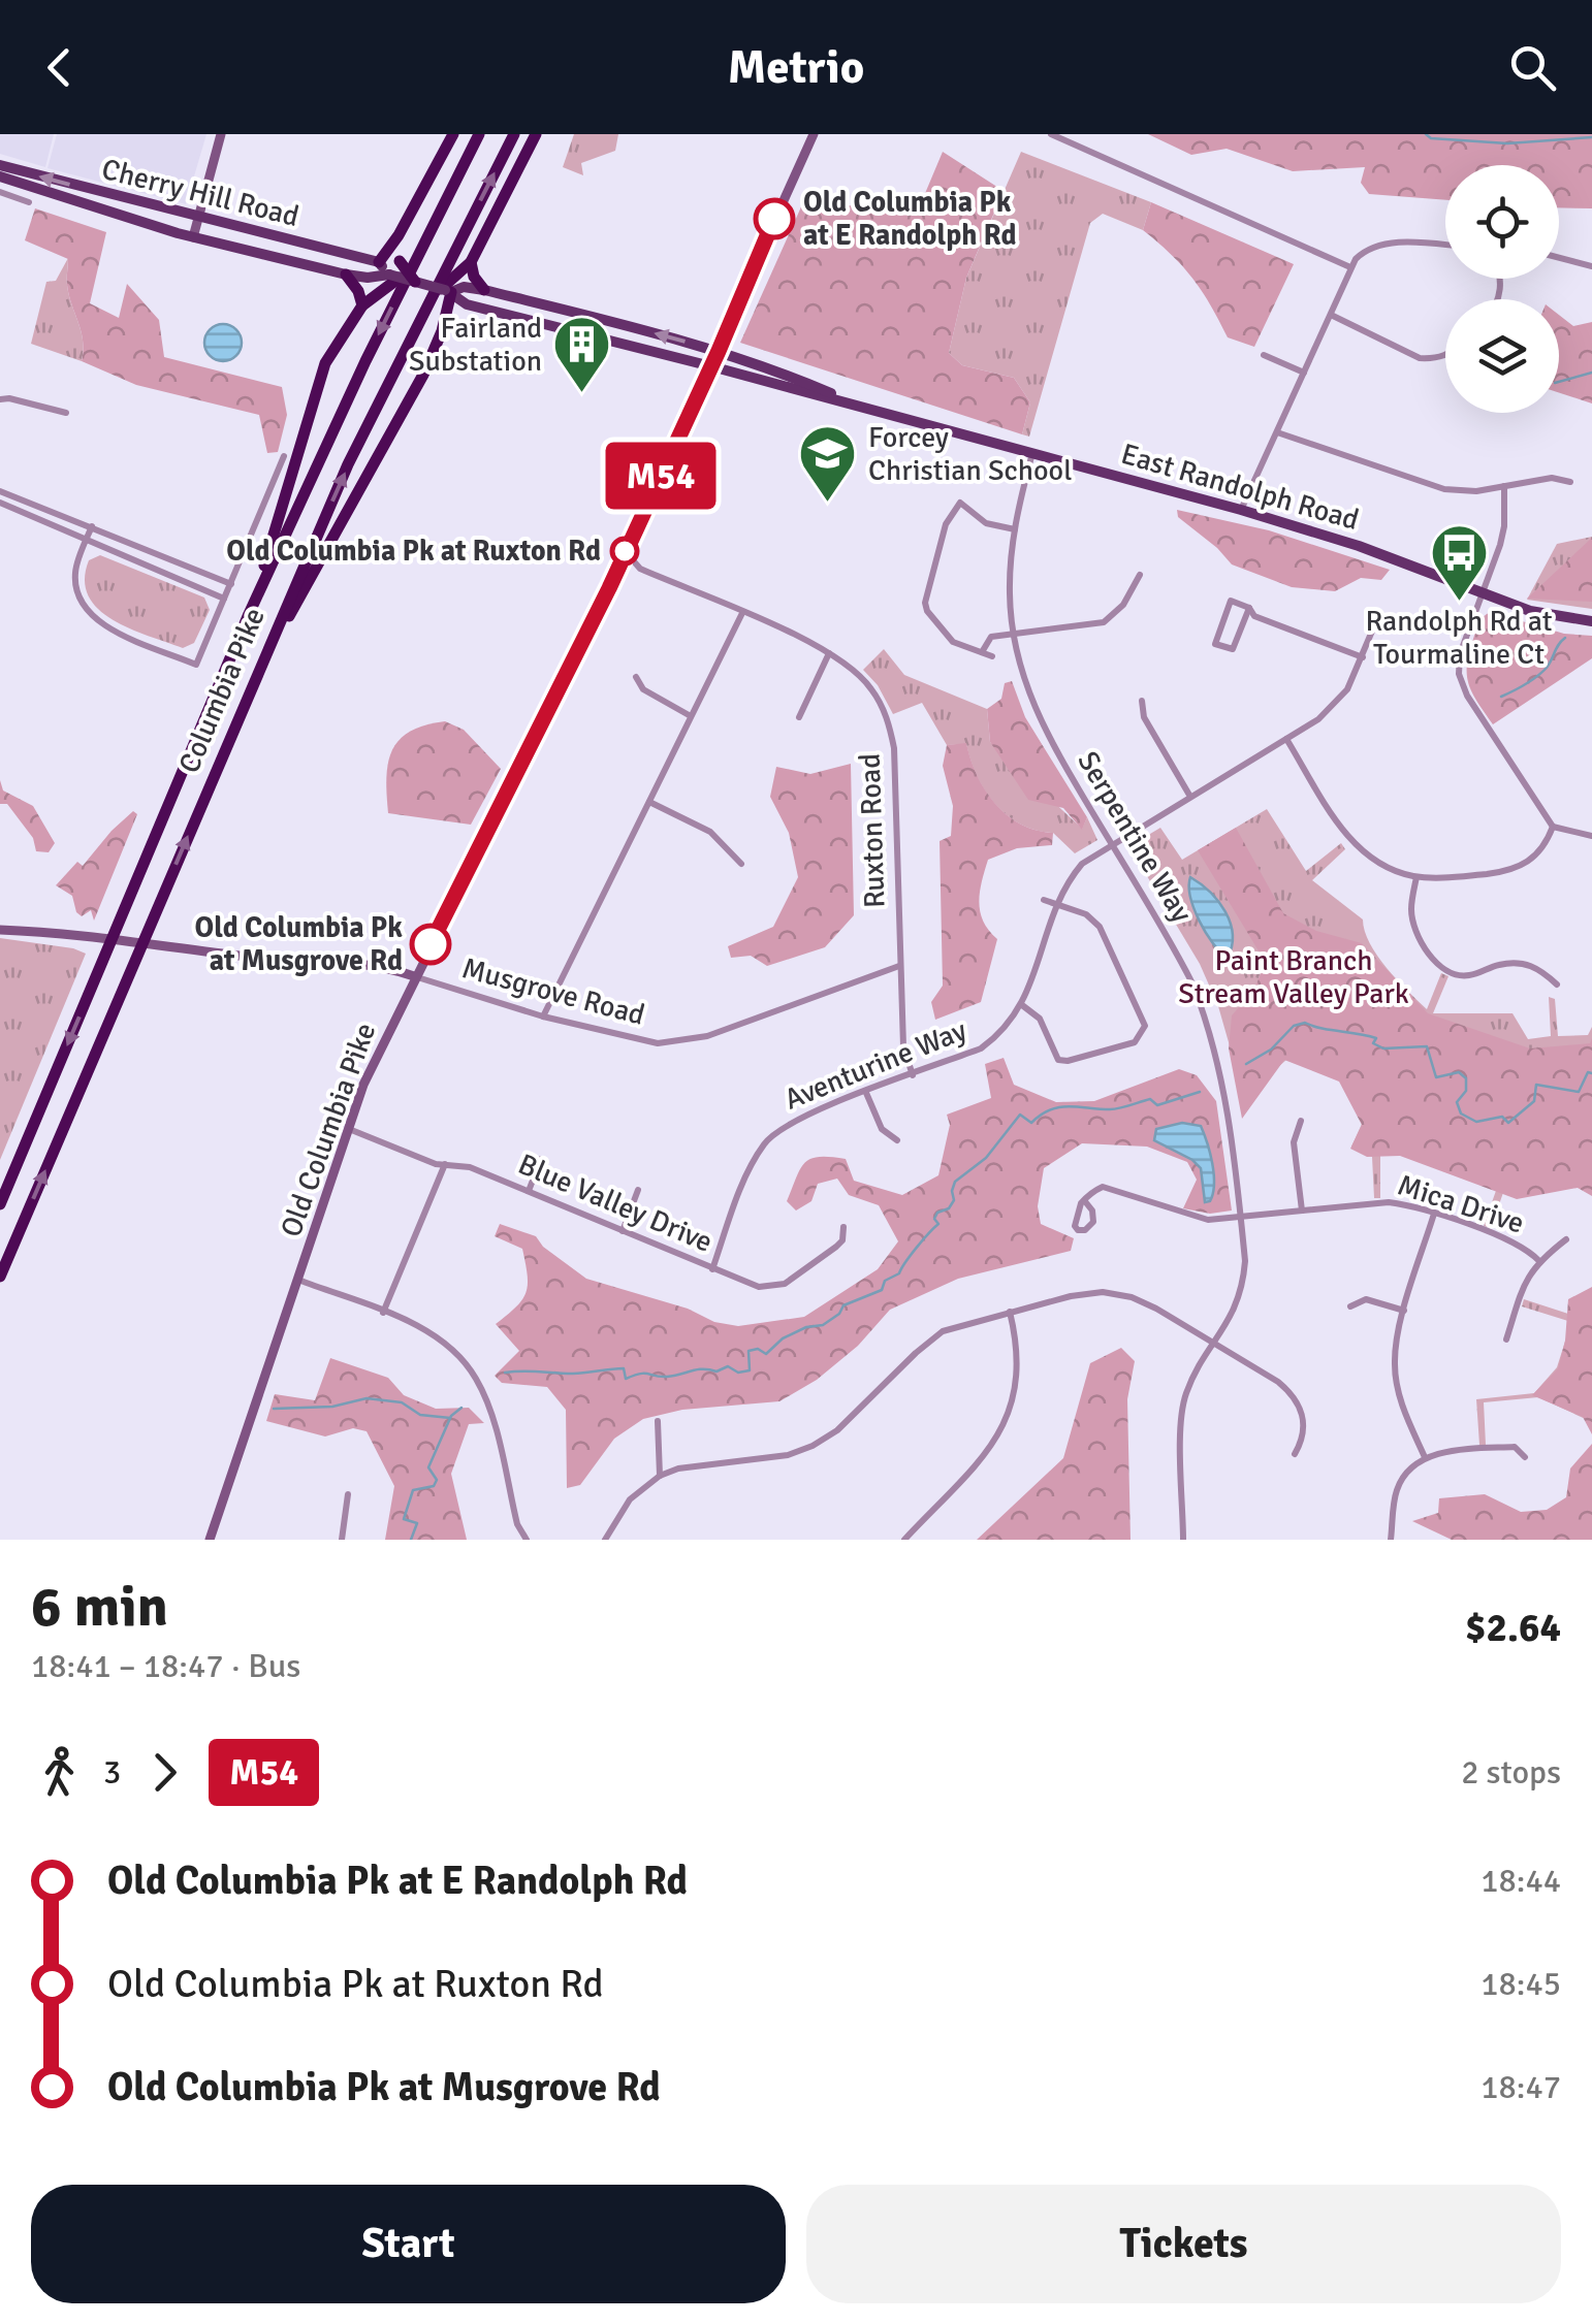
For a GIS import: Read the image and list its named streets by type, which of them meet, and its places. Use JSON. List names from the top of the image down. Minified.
{"streets":{"highway":["Columbia Pike"],"main road":["Cherry Hill Road","East Randolph Road","Musgrove Road","Old Columbia Pike"],"street":["Ruxton Road","Serpentine Way","Aventurine Way","Blue Valley Drive","Mica Drive"]},"crossings":[["Cherry Hill Road","East Randolph Road"],["East Randolph Road","Serpentine Way"],["East Randolph Road","Old Columbia Pike"],["Columbia Pike","Musgrove Road"],["Ruxton Road","Musgrove Road"],["Ruxton Road","Aventurine Way"],["Ruxton Road","Old Columbia Pike"],["Serpentine Way","Aventurine Way"],["Serpentine Way","Mica Drive"],["Musgrove Road","Old Columbia Pike"],["Aventurine Way","Blue Valley Drive"],["Old Columbia Pike","Blue Valley Drive"]],"parks":["Paint Branch Stream Valley Park"],"places":{"other":["Old Columbia Pk at E Randolph Rd","Old Columbia Pk at Ruxton Rd","Old Columbia Pk at Musgrove Rd"],"building":["Fairland Substation"],"school or university":["Forcey Christian School"],"bus stop":["Randolph Rd at Tourmaline Ct"]},"lines":["bus line M54"],"page":{"header":"Metrio","on_map":"M54","heading":["6 min","18:41 – 18:47 · Bus","$2.64"],"legs":["3","M54","2 stops"],"list":[{"name":"Old Columbia Pk at E Randolph Rd","value":"18:44"},{"name":"Old Columbia Pk at Ruxton Rd","value":"18:45"},{"name":"Old Columbia Pk at Musgrove Rd","value":"18:47"}],"buttons":["Start","Tickets"]}}
